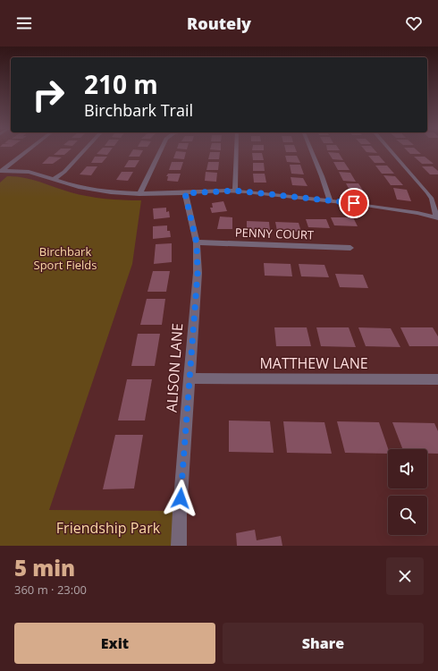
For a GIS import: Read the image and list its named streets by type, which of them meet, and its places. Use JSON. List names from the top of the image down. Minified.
{"streets":{"street":["PENNY COURT","MATTHEW LANE","ALISON LANE"]},"crossings":[["PENNY COURT","ALISON LANE"],["MATTHEW LANE","ALISON LANE"]],"parks":["Birchbark Sport Fields","Friendship Park"],"page":{"header":"Routely","turn":["210 m","Birchbark Trail"],"heading":["5 min","360 m · 23:00"],"buttons":["Exit","Share"]}}
